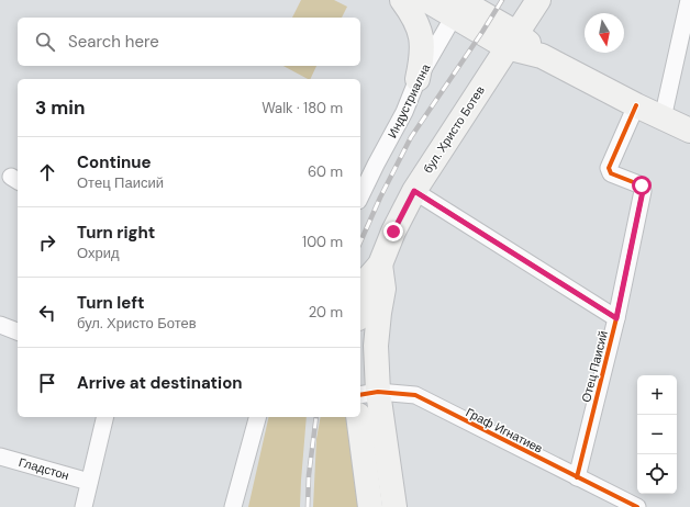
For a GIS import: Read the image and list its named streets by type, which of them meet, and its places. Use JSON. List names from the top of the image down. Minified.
{"streets":{"main road":["бул. Христо Ботев"],"street":["Индустриална","Отец Паисий","Граф Игнатиев","Гладстон"]},"crossings":[["бул. Христо Ботев","Граф Игнатиев"],["Отец Паисий","Граф Игнатиев"]],"north":"bottom","page":{"search":"Search here","heading":["3 min","Walk · 180 m"],"list":[["Continue","Отец Паисий","60 m"],["Turn right","Охрид","100 m"],["Turn left","бул. Христо Ботев","20 m"],"Arrive at destination"],"map_buttons":["+","−"]}}
